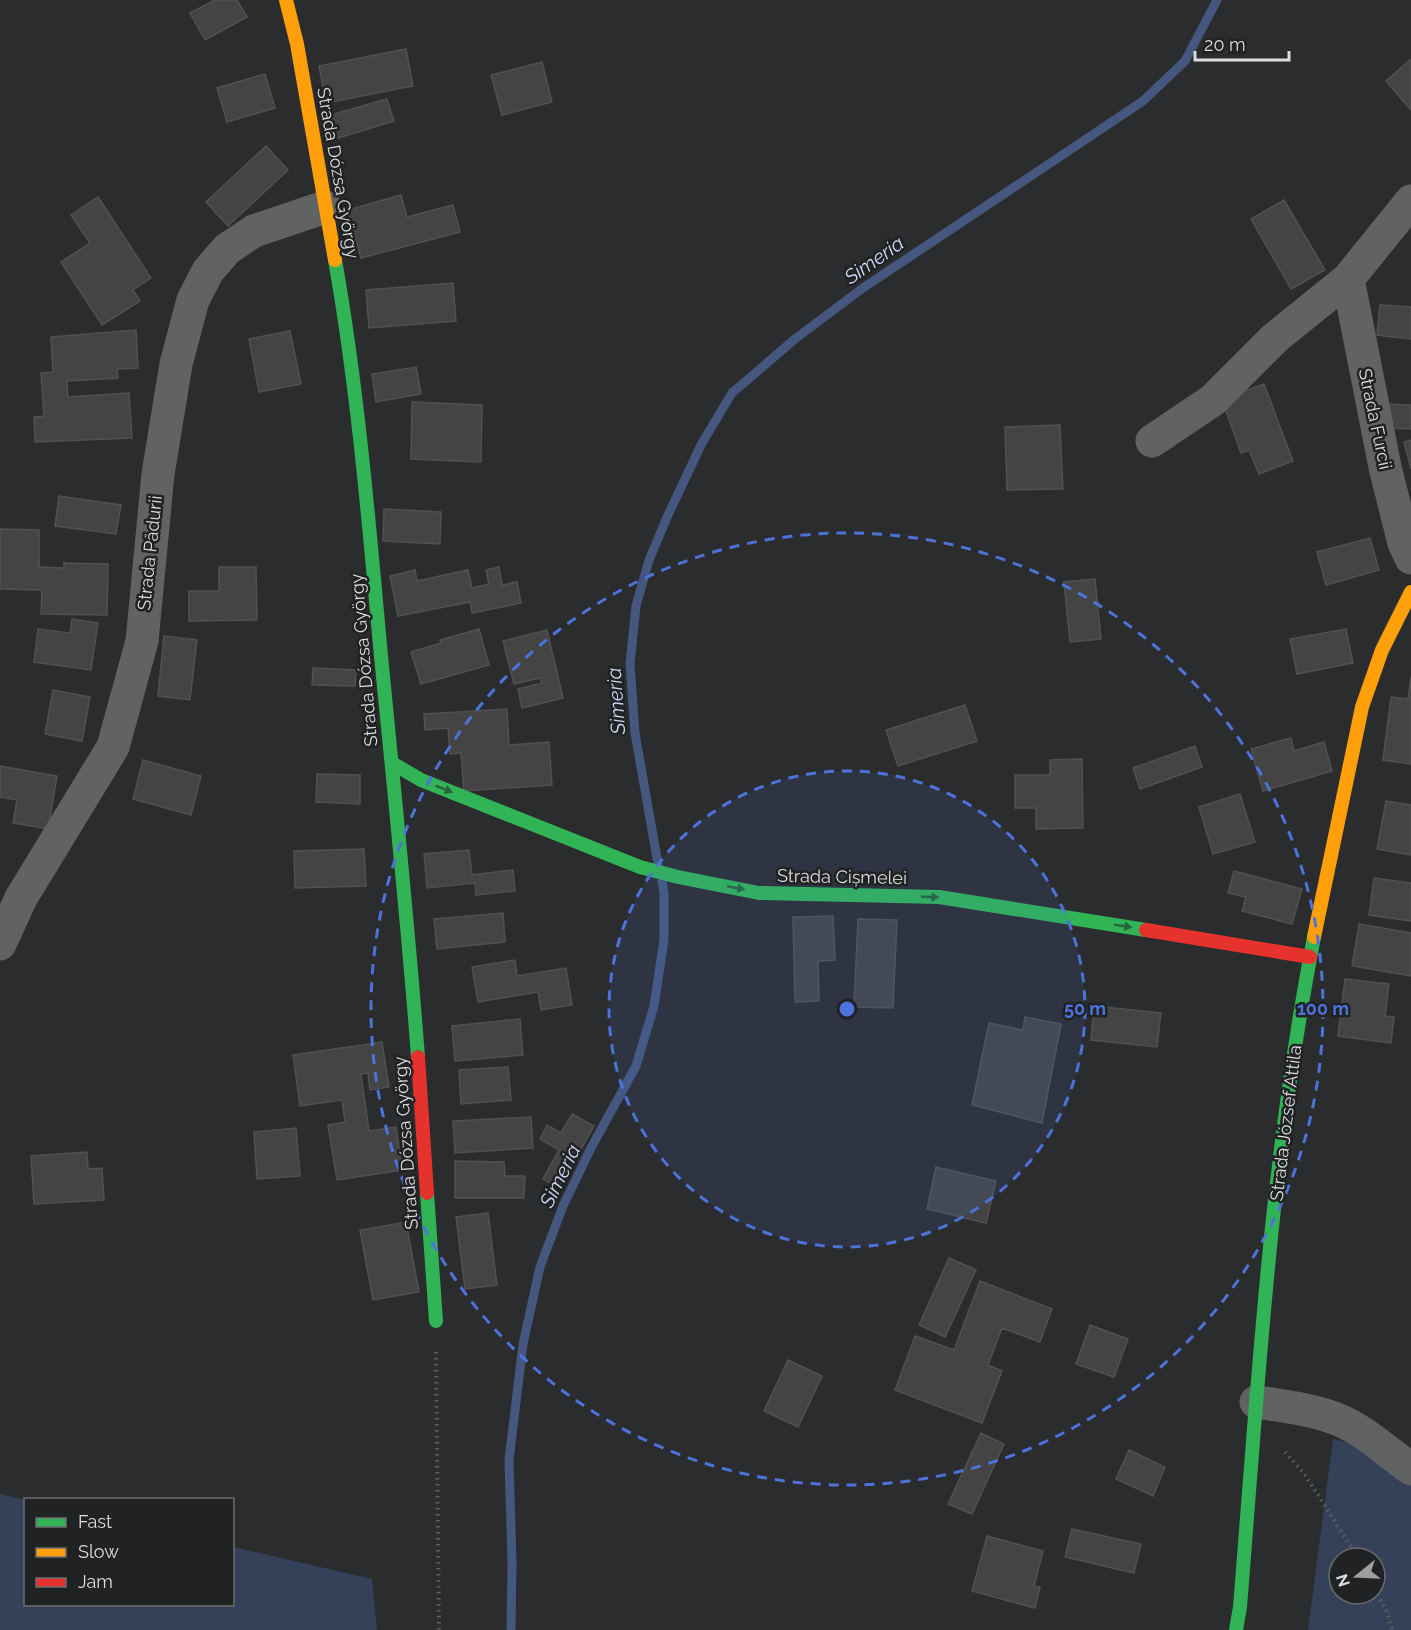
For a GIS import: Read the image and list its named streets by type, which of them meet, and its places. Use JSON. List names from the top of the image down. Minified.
{"streets":{"street":["Strada Dózsa György","Strada Furcii","Strada Pădurii","Strada Cișmelei","Strada József Attila"]},"crossings":[["Strada Dózsa György","Strada Pădurii"],["Strada Dózsa György","Strada Cișmelei"],["Strada Cișmelei","Strada József Attila"]],"one_way":["Strada Cișmelei"],"water":["Simeria"],"legend":["Fast","Slow","Jam"],"scale_bar":"20 m","north":"left","rings":["50 m","100 m"]}
